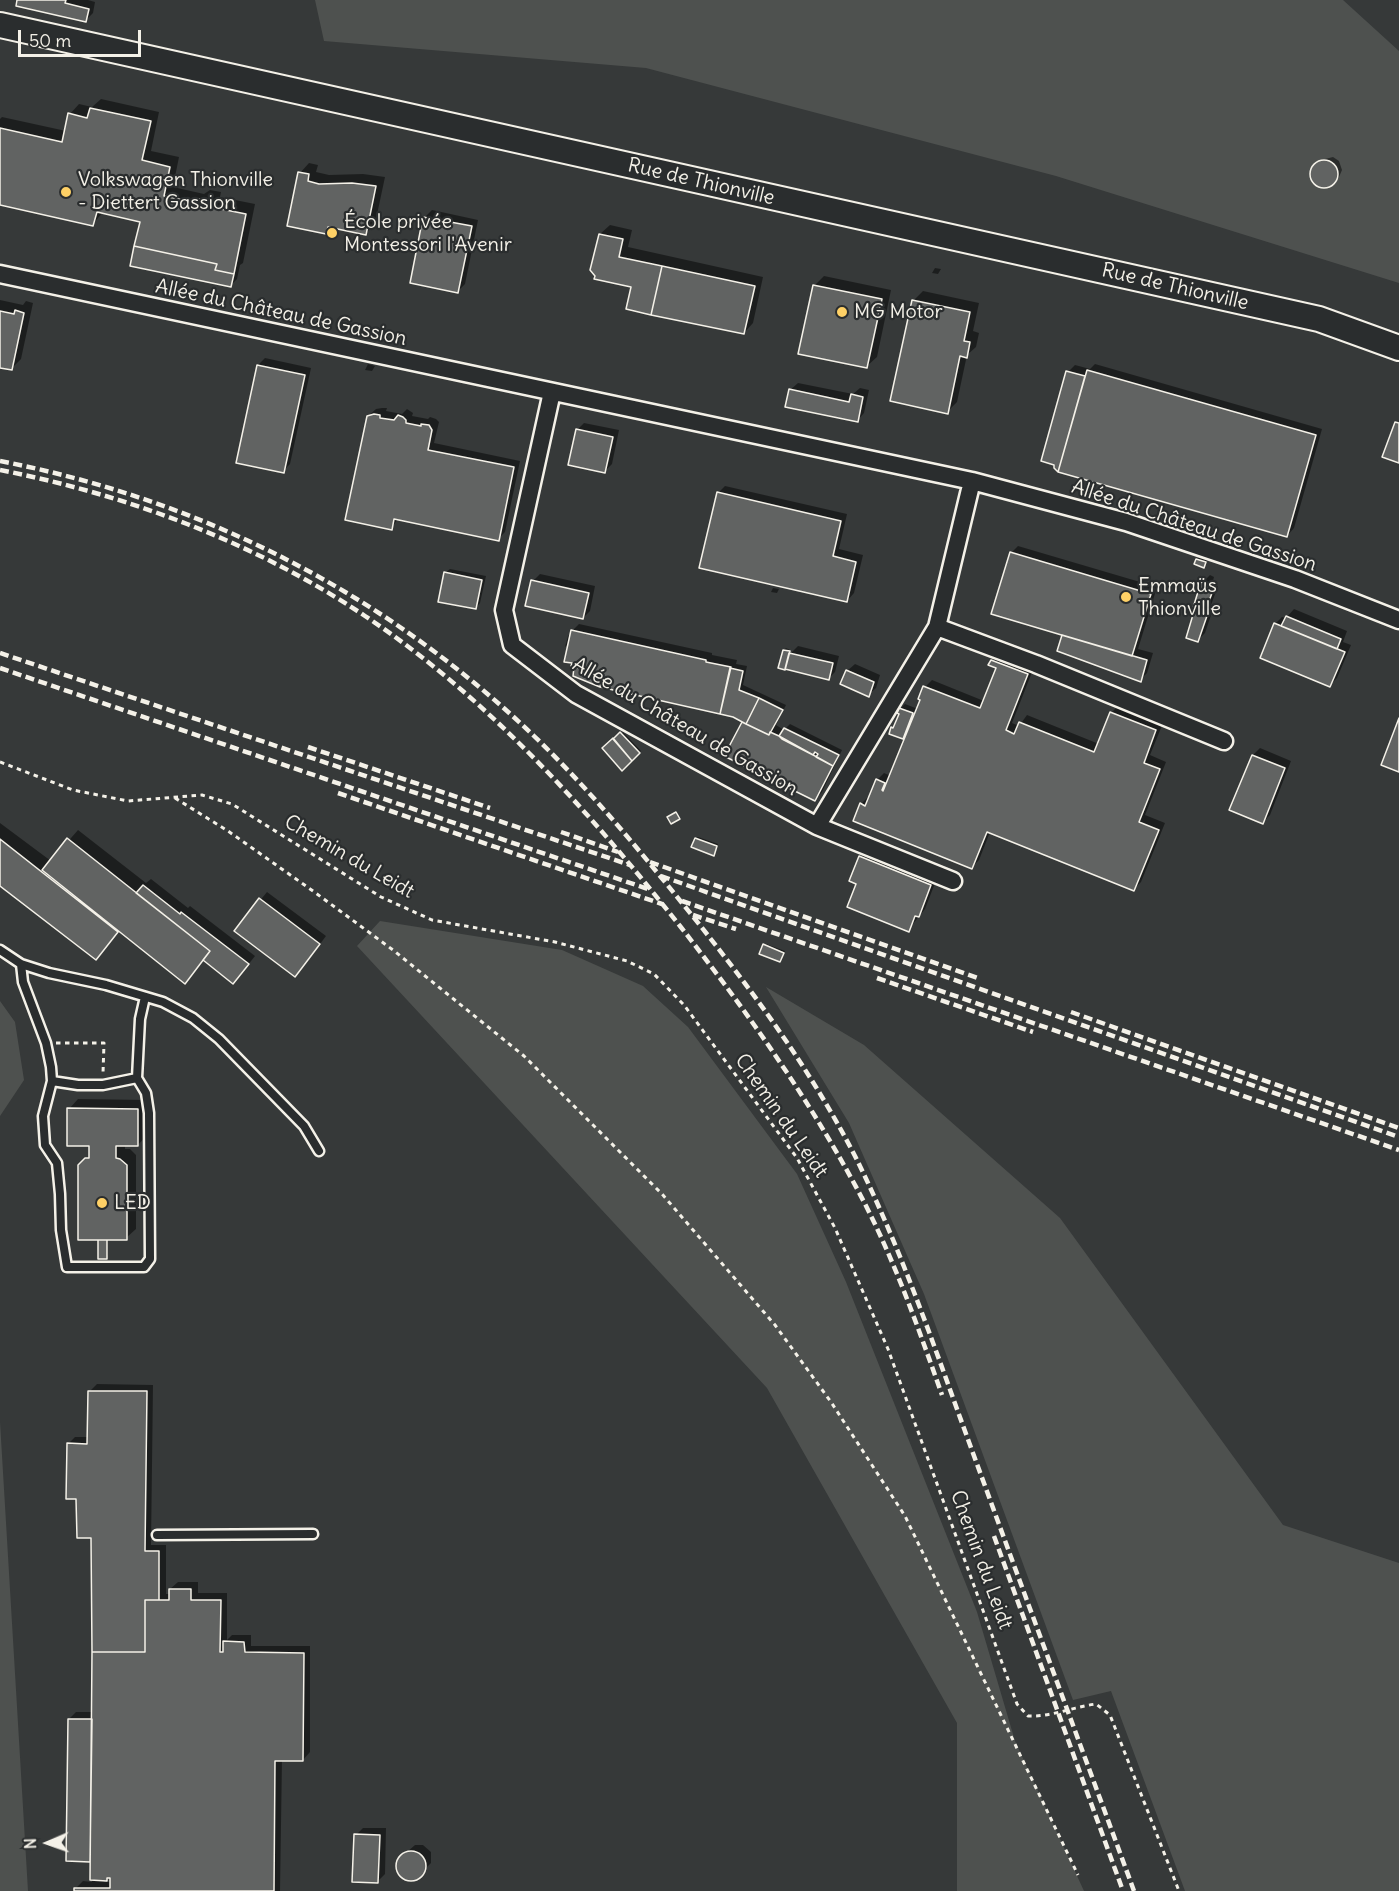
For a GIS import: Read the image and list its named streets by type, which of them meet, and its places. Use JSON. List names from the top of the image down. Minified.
{"streets":{"main road":["Rue de Thionville"],"street":["Allée du Château de Gassion"],"path":["Chemin du Leidt"]},"places":["Volkswagen Thionville - Diettert Gassion","École privée Montessori l'Avenir","MG Motor","Emmaüs Thionville","LED"],"scale_bar":"50 m","north":"left"}
